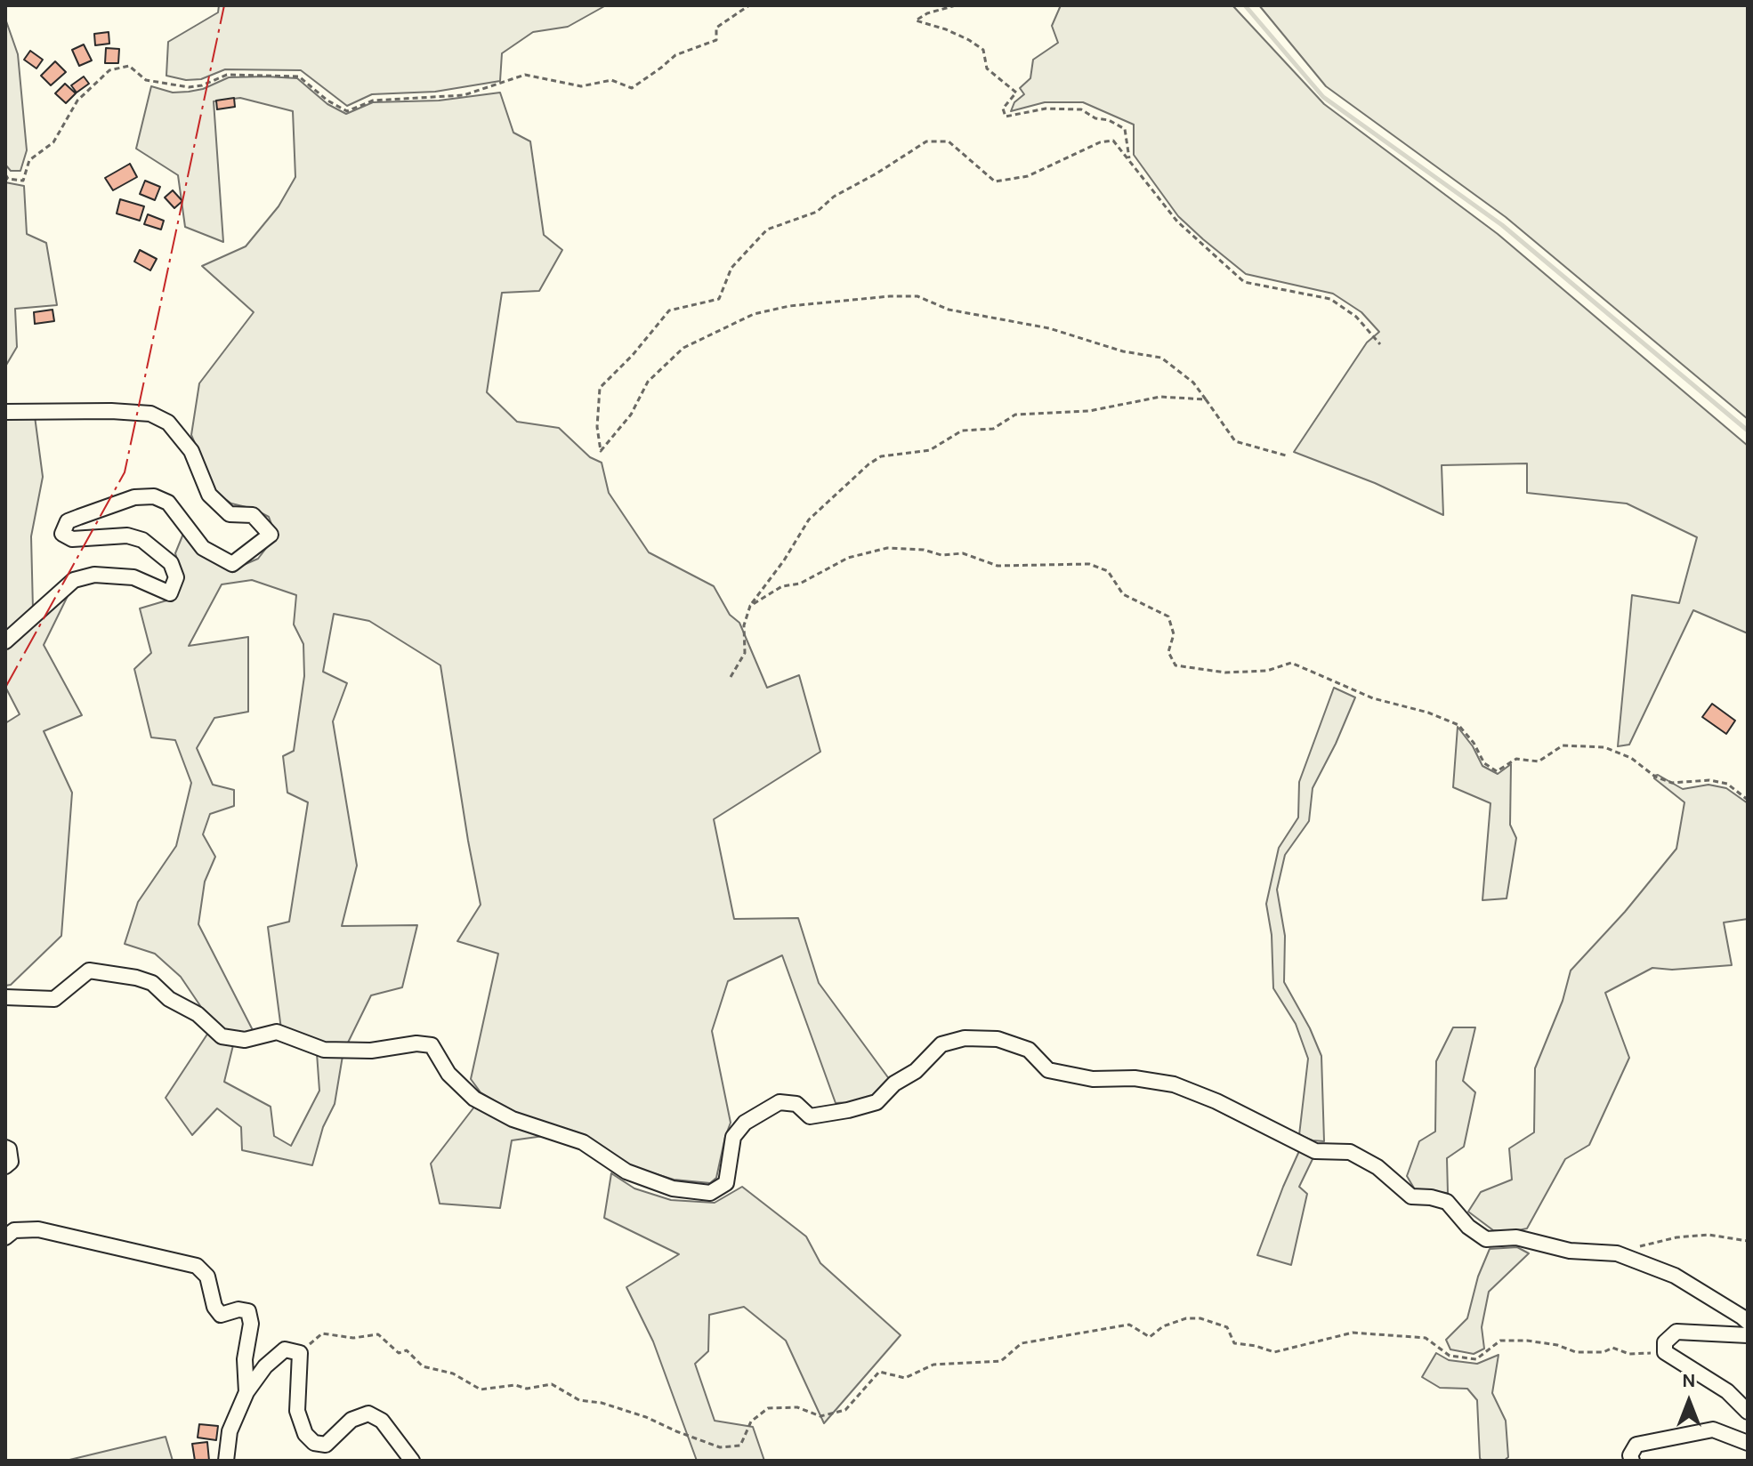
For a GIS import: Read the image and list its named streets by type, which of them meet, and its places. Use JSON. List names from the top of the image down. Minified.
{"north":"top"}
